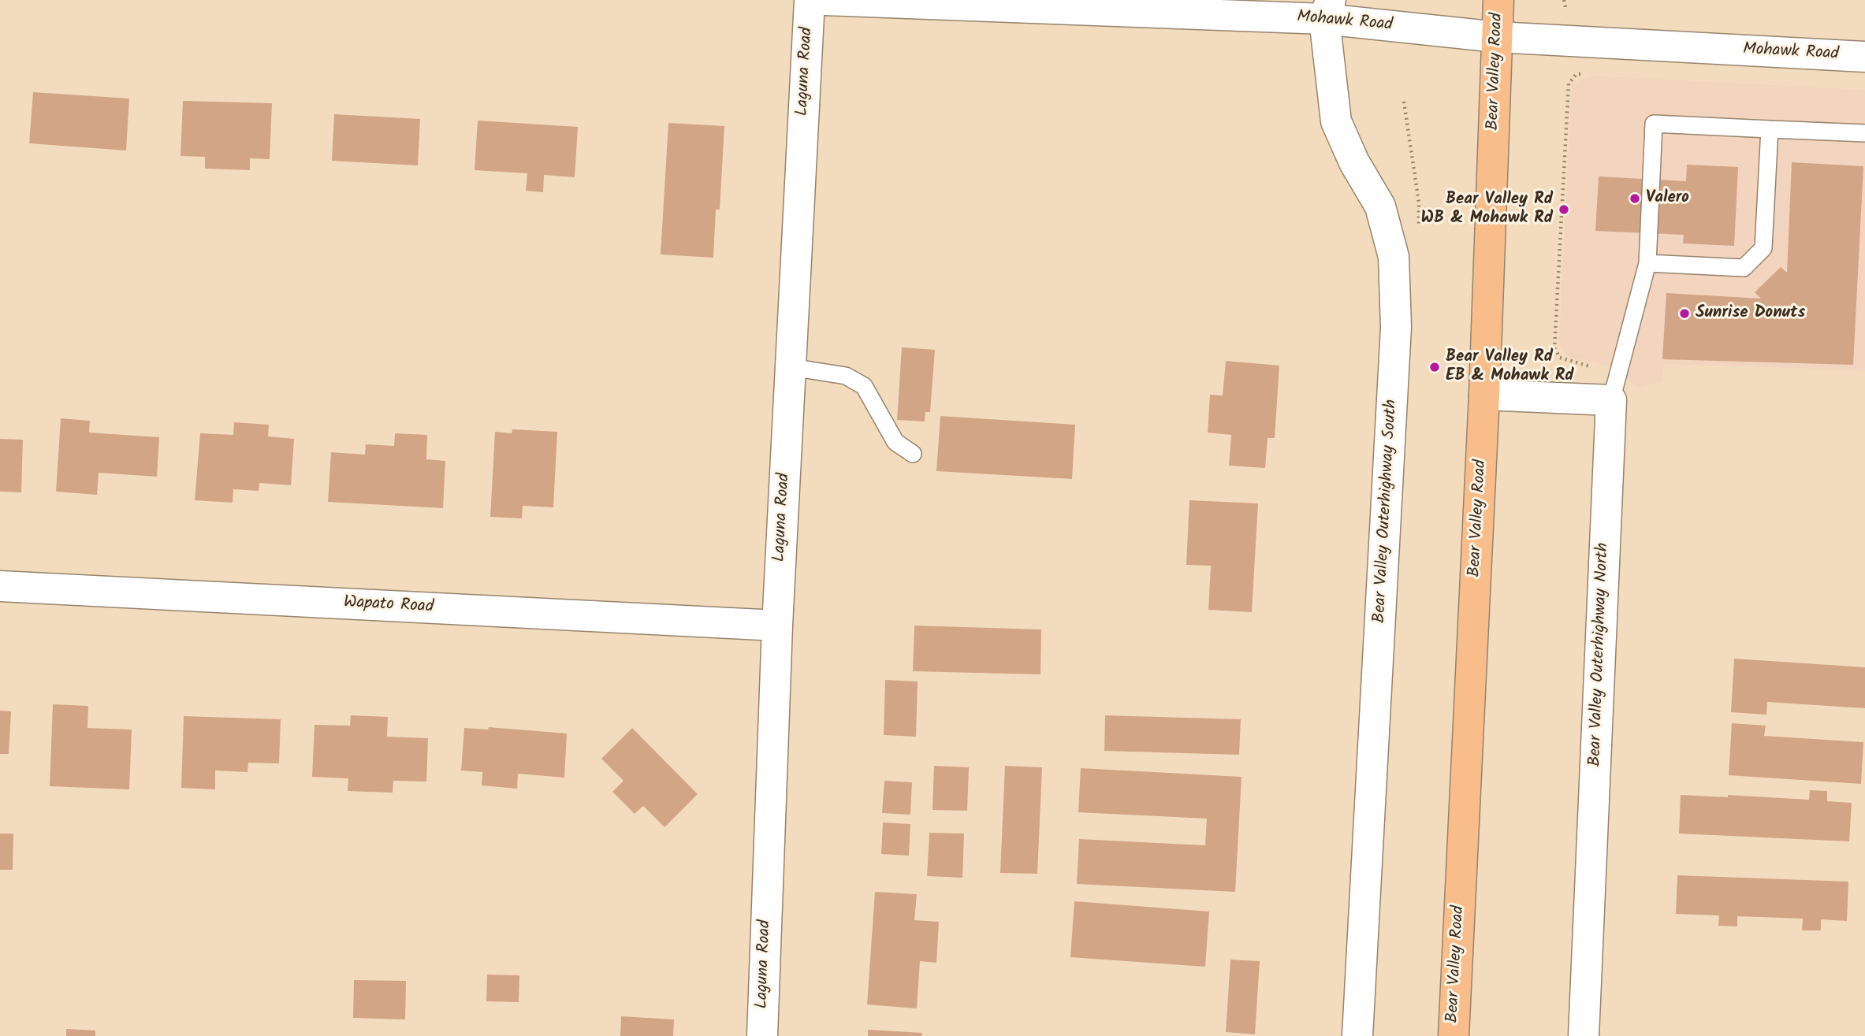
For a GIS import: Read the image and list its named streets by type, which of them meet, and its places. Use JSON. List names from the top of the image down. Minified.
{"streets":{"main road":["Bear Valley Road"],"street":["Mohawk Road","Laguna Road","Bear Valley Outerhighway South","Wapato Road","Bear Valley Outerhighway North"]},"crossings":[["Mohawk Road","Bear Valley Road"],["Mohawk Road","Bear Valley Outerhighway South"],["Laguna Road","Wapato Road"]],"places":["Valero","Bear Valley Rd WB & Mohawk Rd","Sunrise Donuts","Bear Valley Rd EB & Mohawk Rd"]}
